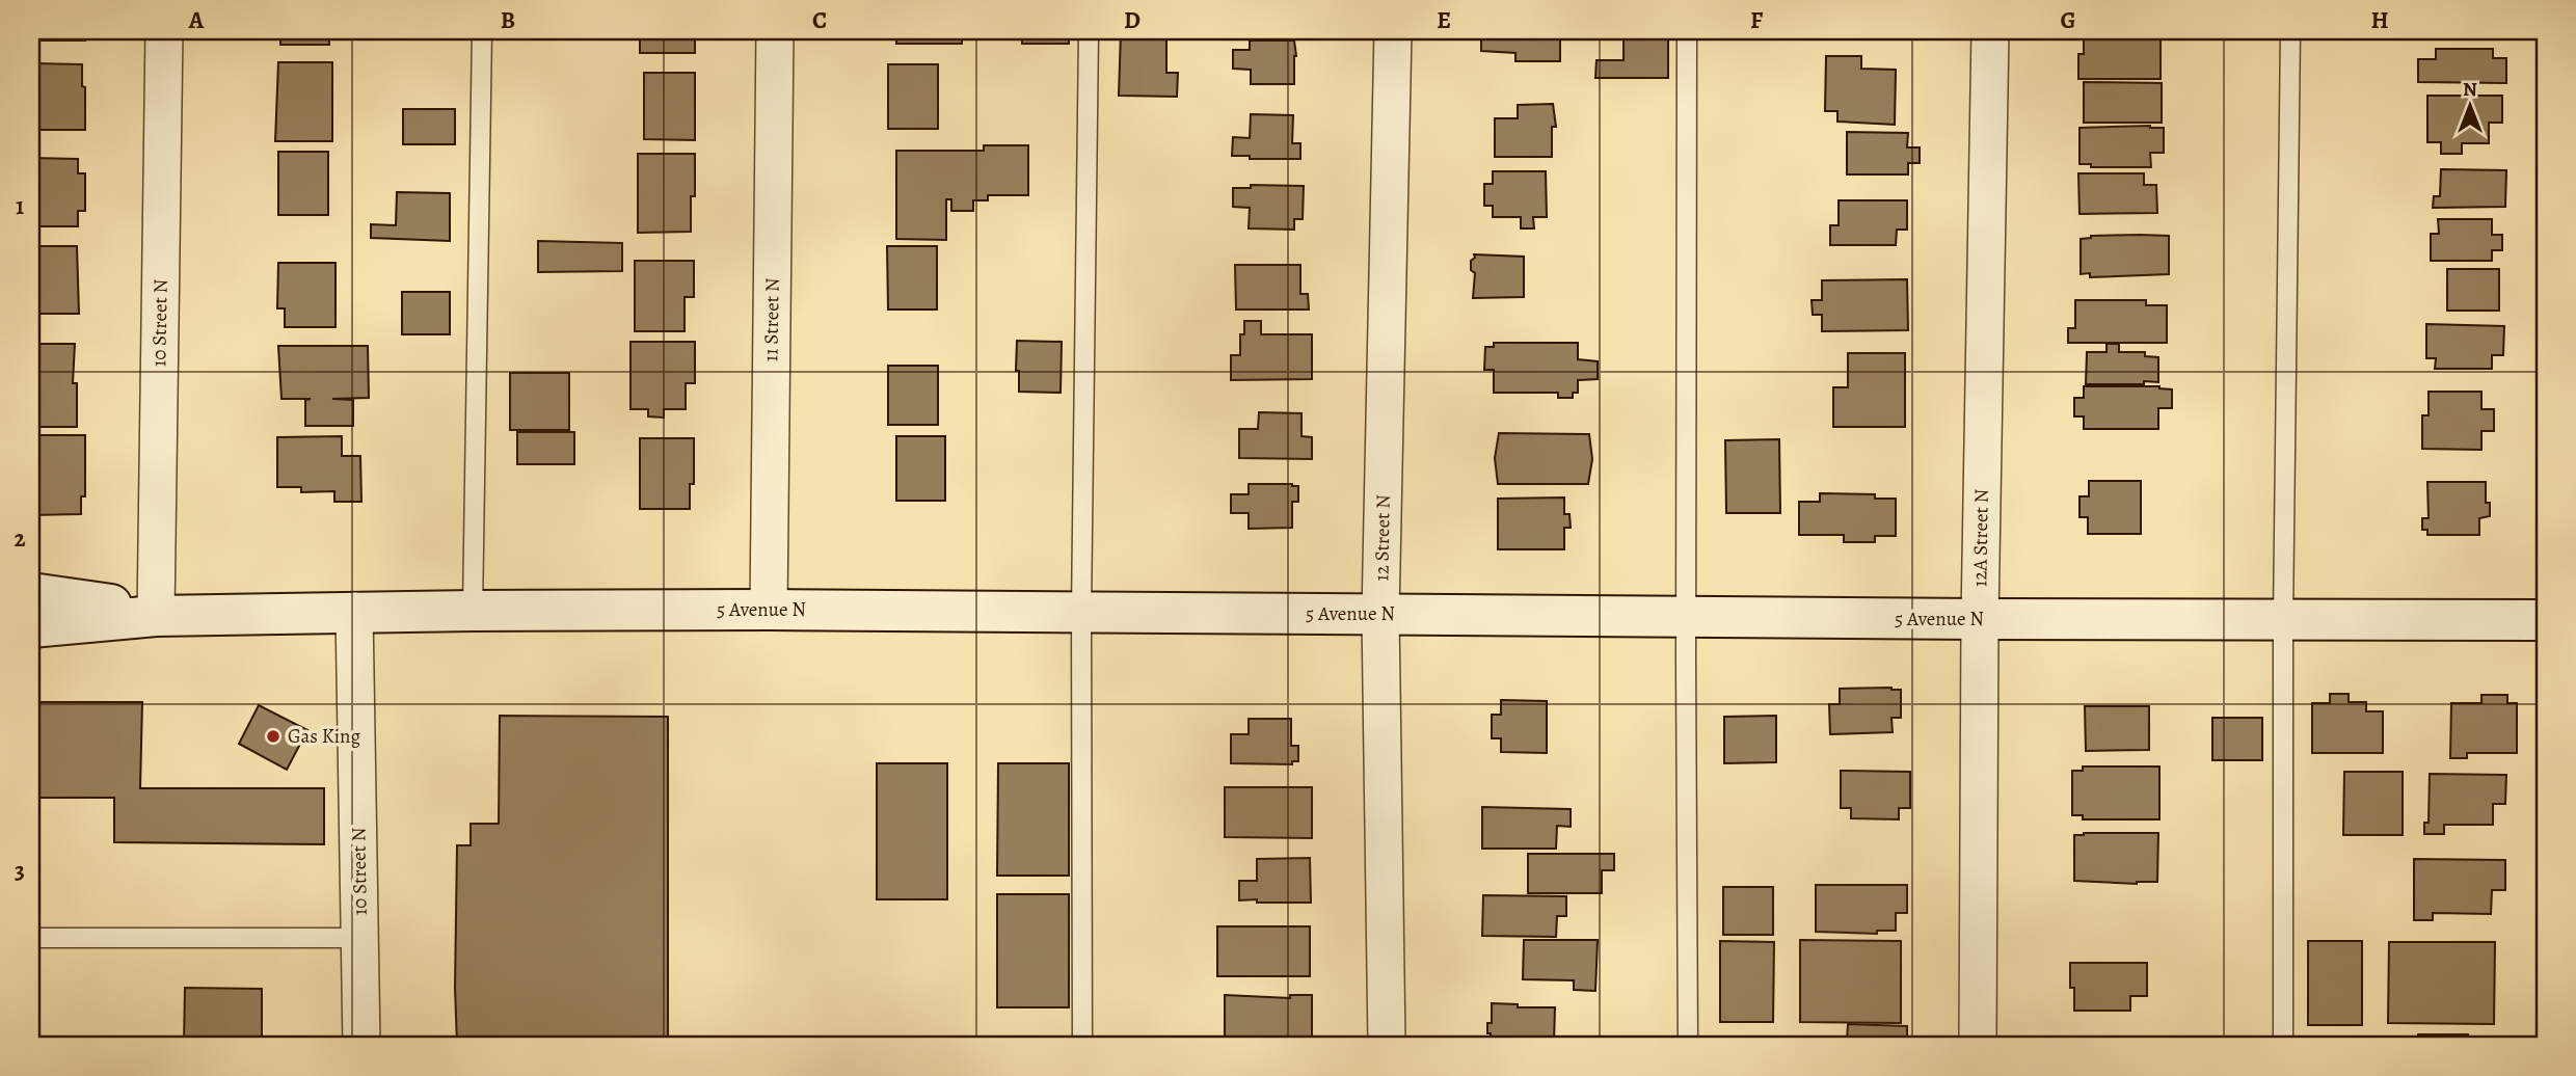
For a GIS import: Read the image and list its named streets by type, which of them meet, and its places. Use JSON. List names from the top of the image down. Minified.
{"streets":{"main road":["5 Avenue N"],"street":["11 Street N","10 Street N","12 Street N","12A Street N"]},"crossings":[["11 Street N","5 Avenue N"],["10 Street N","5 Avenue N"],["12 Street N","5 Avenue N"],["12A Street N","5 Avenue N"]],"places":["Gas King"],"north":"top","grid":{"columns":["A","B","C","D","E","F","G","H"],"rows":["1","2","3"]}}
